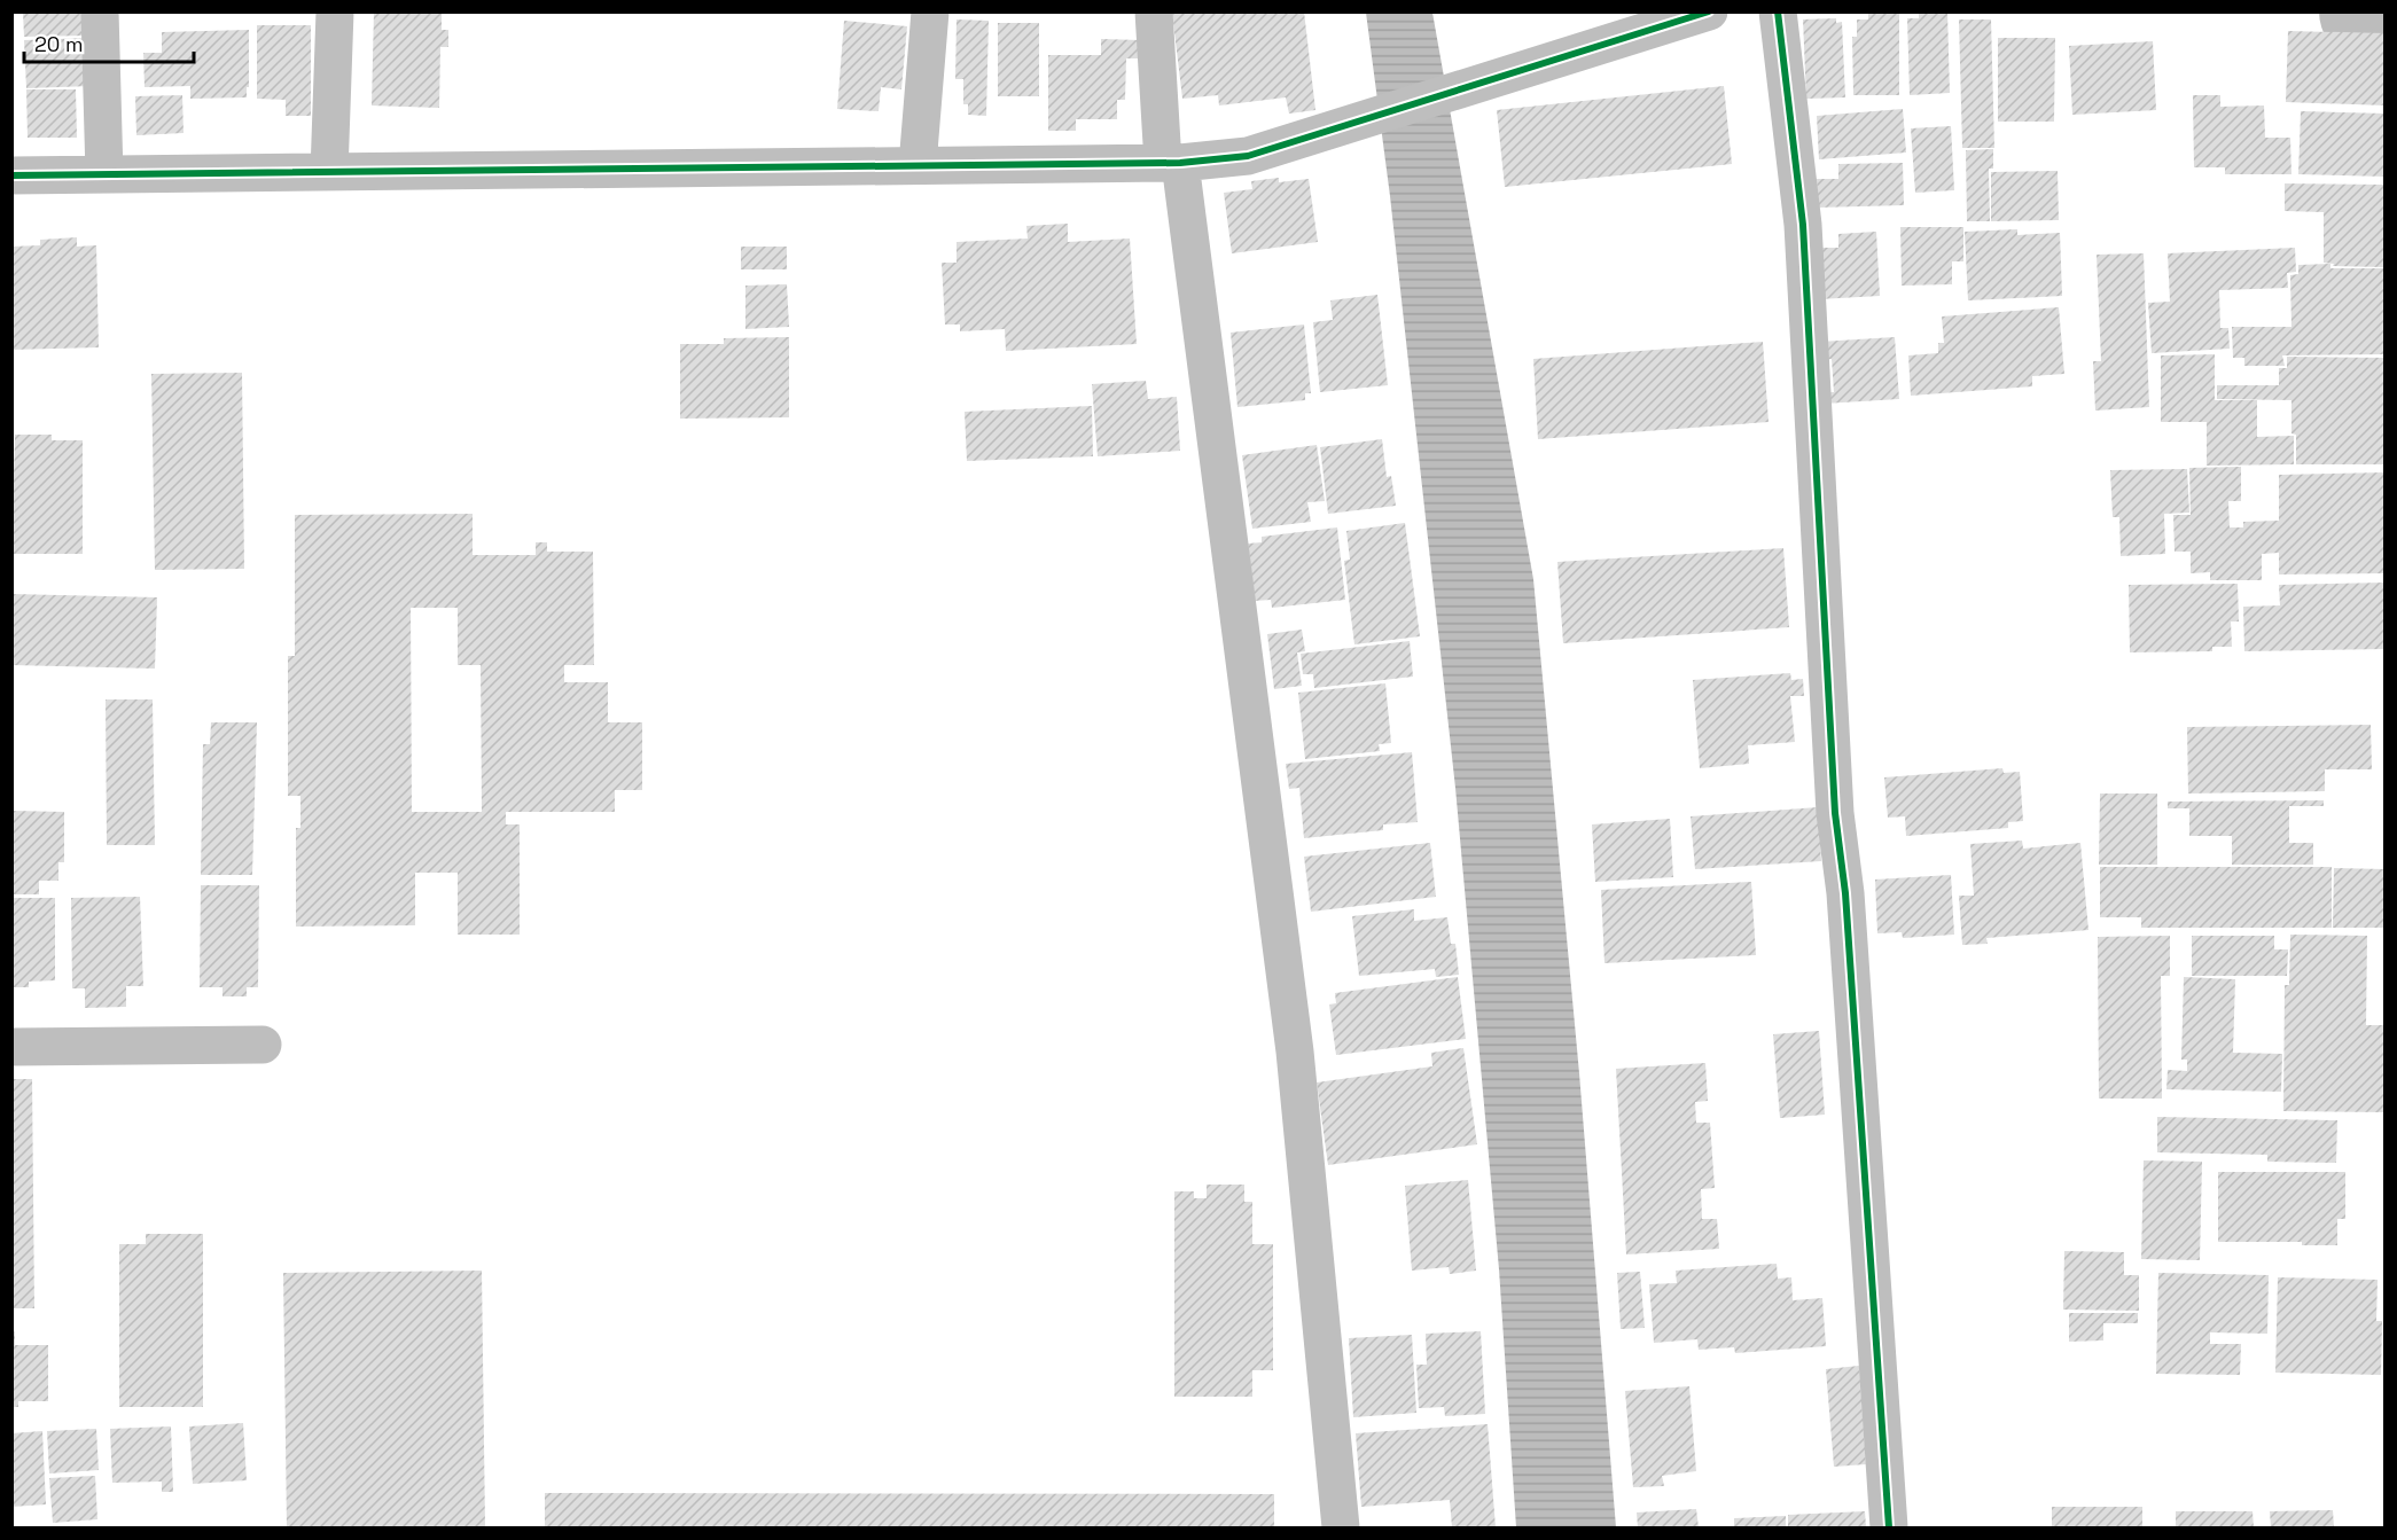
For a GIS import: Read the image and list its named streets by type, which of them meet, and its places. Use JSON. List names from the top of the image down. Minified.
{"scale_bar":"20 m"}
